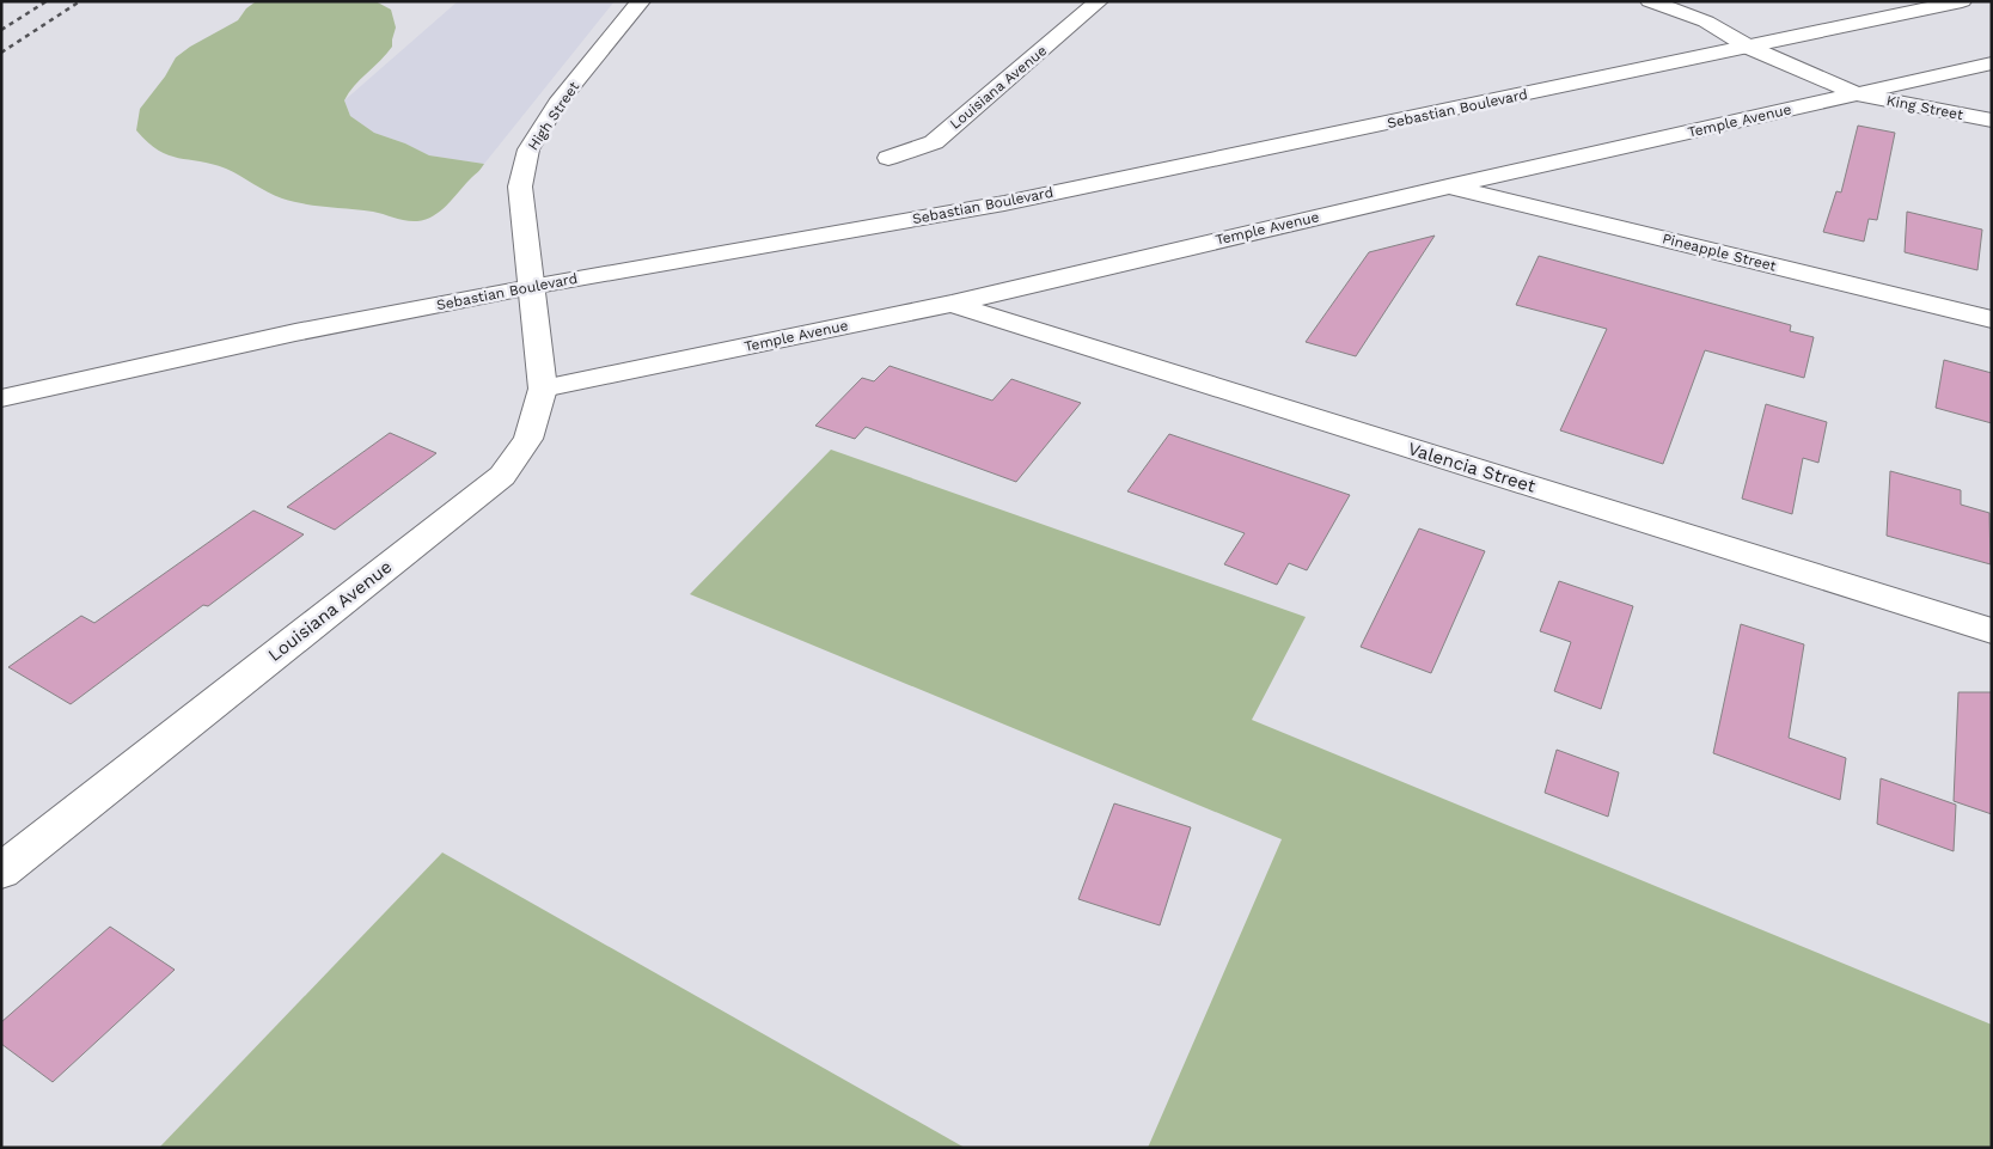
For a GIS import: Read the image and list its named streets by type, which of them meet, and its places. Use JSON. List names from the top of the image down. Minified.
{"streets":{"street":["Louisiana Avenue","King Street","Sebastian Boulevard","High Street","Temple Avenue","Pineapple Street","Valencia Street"]},"crossings":[["Louisiana Avenue","Sebastian Boulevard"],["Louisiana Avenue","High Street"],["Louisiana Avenue","Temple Avenue"],["King Street","Temple Avenue"],["Sebastian Boulevard","High Street"],["Temple Avenue","Pineapple Street"],["Temple Avenue","Valencia Street"]]}
